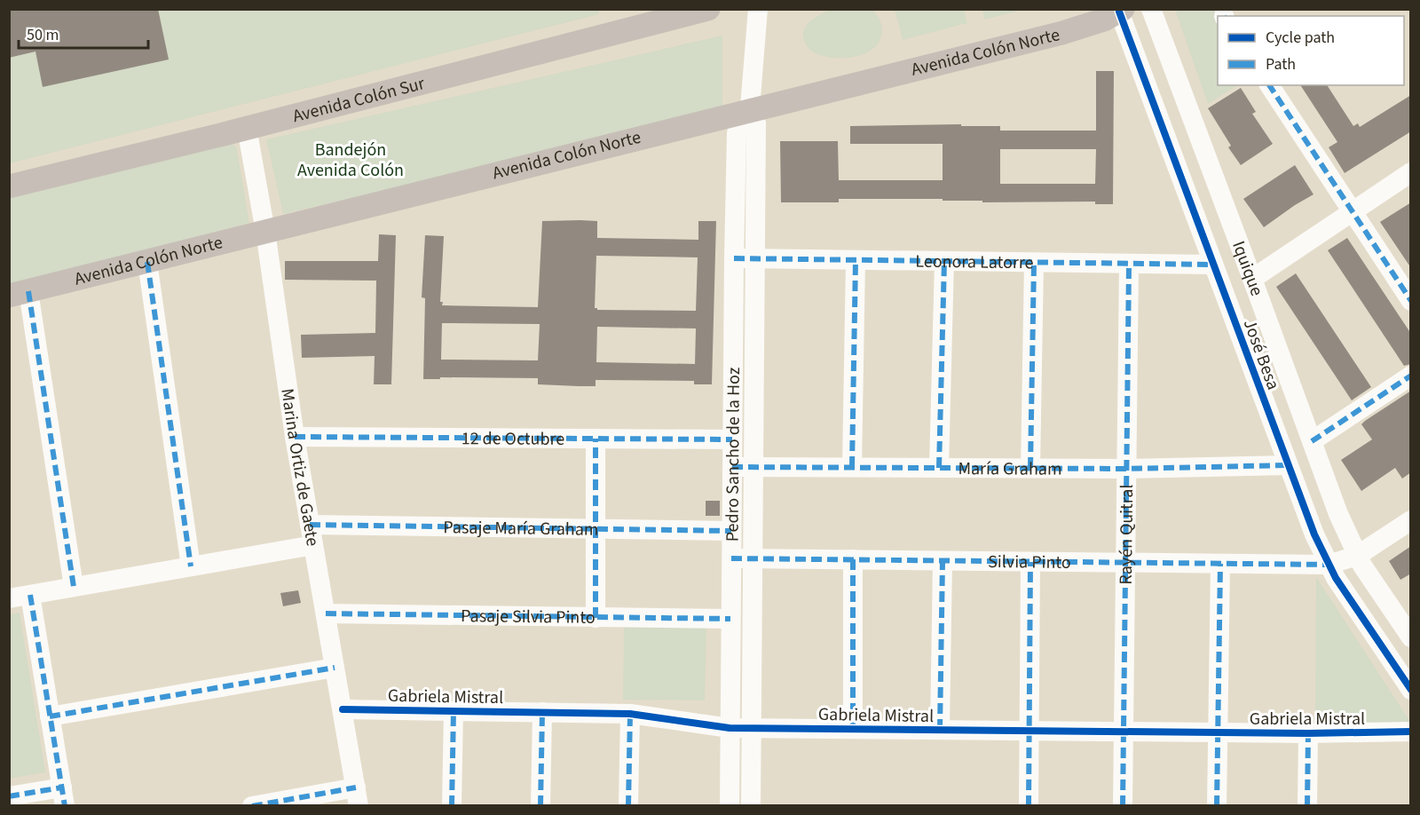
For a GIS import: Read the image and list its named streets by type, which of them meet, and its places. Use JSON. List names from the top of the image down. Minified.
{"streets":{"main road":["Avenida Colón Norte","Avenida Colón Sur"],"street":["Leonora Latorre","Iquique","José Besa","12 de Octubre","Pedro Sancho de la Hoz","Marina Ortiz de Gaete","María Graham","Pasaje María Graham","Rayén Quitral","Silvia Pinto","Pasaje Silvia Pinto","Gabriela Mistral"]},"crossings":[["Avenida Colón Norte","José Besa"],["Avenida Colón Norte","Pedro Sancho de la Hoz"],["Avenida Colón Norte","Marina Ortiz de Gaete"],["Avenida Colón Sur","Marina Ortiz de Gaete"],["Leonora Latorre","José Besa"],["Leonora Latorre","Pedro Sancho de la Hoz"],["Leonora Latorre","Rayén Quitral"],["José Besa","María Graham"],["José Besa","Silvia Pinto"],["12 de Octubre","Pedro Sancho de la Hoz"],["12 de Octubre","Marina Ortiz de Gaete"],["Pedro Sancho de la Hoz","María Graham"],["Pedro Sancho de la Hoz","Pasaje María Graham"],["Pedro Sancho de la Hoz","Silvia Pinto"],["Pedro Sancho de la Hoz","Pasaje Silvia Pinto"],["Pedro Sancho de la Hoz","Gabriela Mistral"],["Marina Ortiz de Gaete","Pasaje María Graham"],["Marina Ortiz de Gaete","Pasaje Silvia Pinto"],["Marina Ortiz de Gaete","Gabriela Mistral"],["María Graham","Rayén Quitral"],["Rayén Quitral","Silvia Pinto"],["Rayén Quitral","Gabriela Mistral"]],"parks":["Bandejón Avenida Colón"],"legend":["Cycle path","Path"],"scale_bar":"50 m"}
